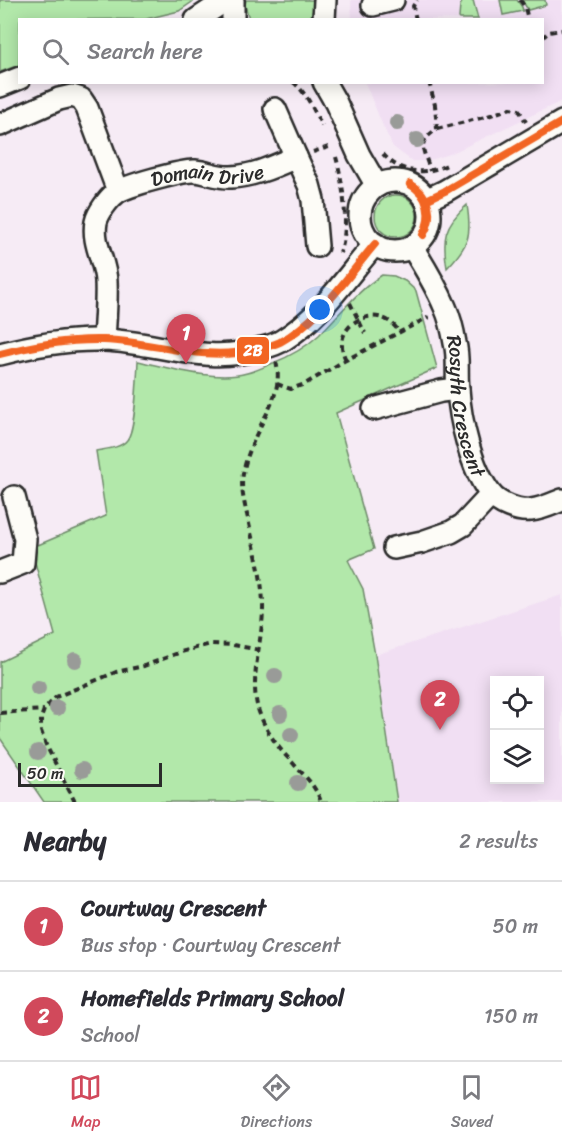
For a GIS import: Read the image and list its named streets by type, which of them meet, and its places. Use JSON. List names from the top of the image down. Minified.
{"streets":{"street":["Domain Drive","Rosyth Crescent"]},"lines":["transit line 2B"],"scale_bar":"50 m","page":{"search":"Search here","pins":["1","2"],"scale":"50 m","heading":["Nearby","2 results"],"list":[{"mark":"1","name":"Courtway Crescent","note":"Bus stop · Courtway Crescent","value":"50 m"},{"mark":"2","name":"Homefields Primary School","note":"School","value":"150 m"}],"nav":["Map","Directions","Saved"]}}
